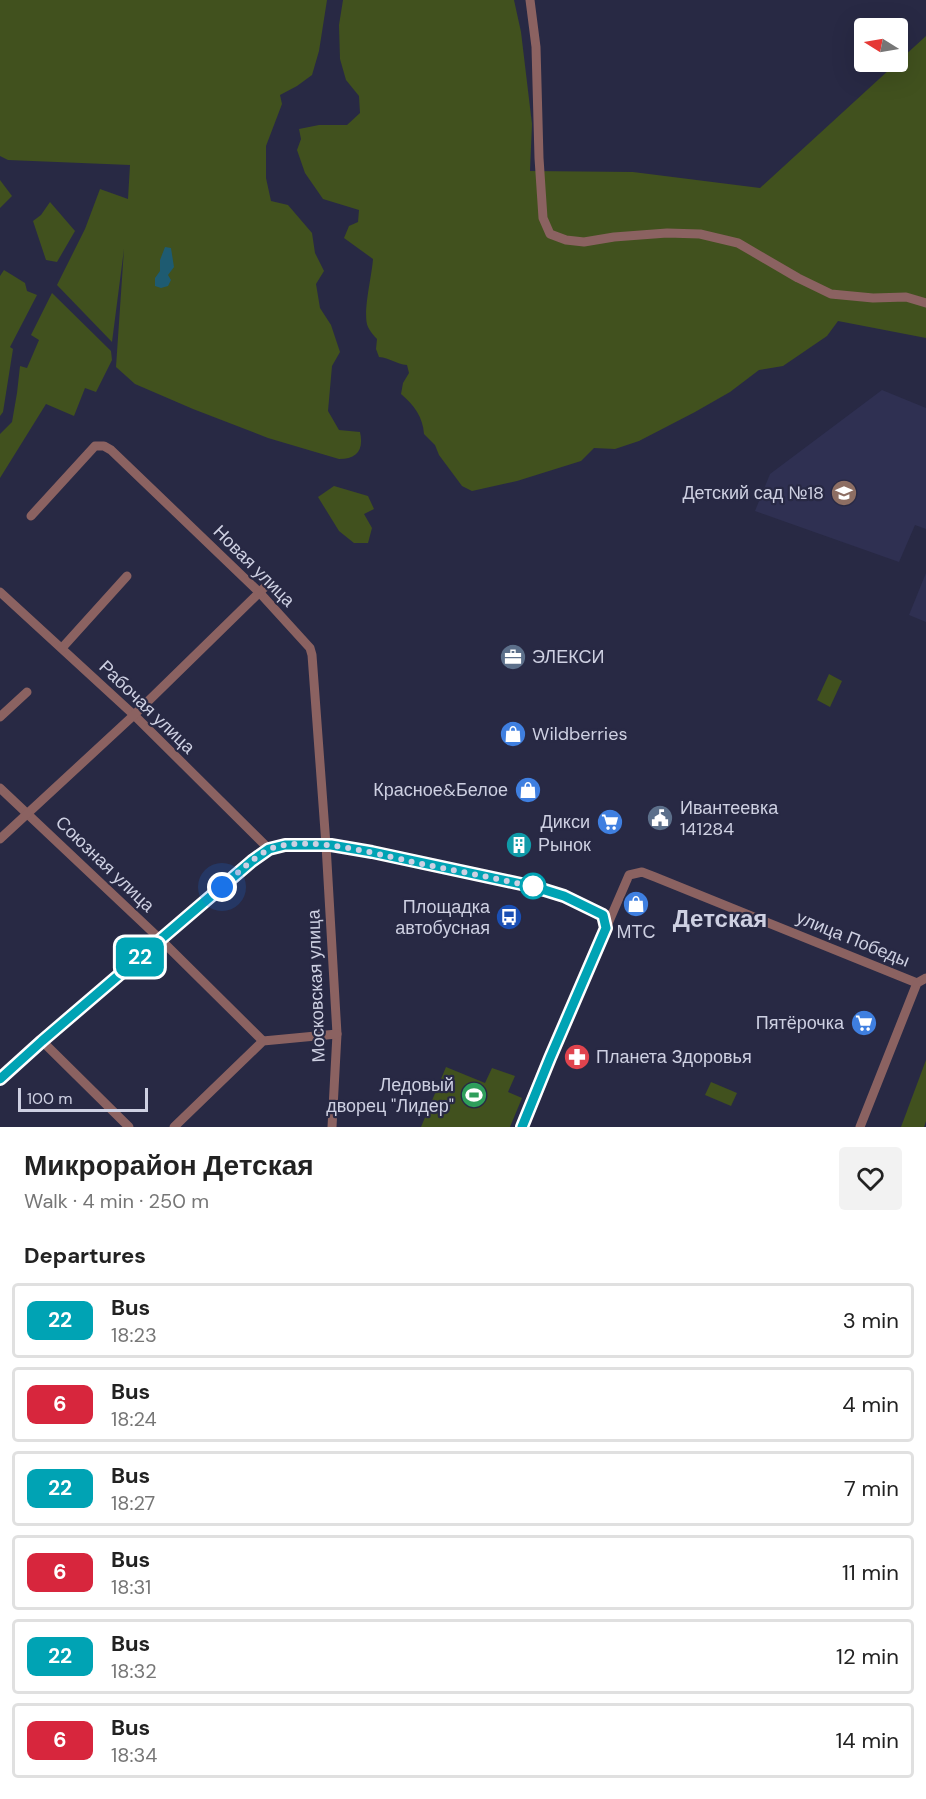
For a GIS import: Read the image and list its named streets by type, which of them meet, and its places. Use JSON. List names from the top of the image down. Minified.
{"streets":{"street":["Новая улица","Рабочая улица","Союзная улица","улица Победы","Московская улица"]},"crossings":[["Новая улица","Московская улица"]],"districts":["Детская"],"places":{"school or university":["Детский сад №18"],"office":["ЭЛЕКСИ"],"shop":["Wildberries","Красное&Белое","МТС"],"public building":["Ивантеевка 141284"],"supermarket":["Дикси","Пятёрочка"],"building":["Рынок"],"bus stop":["Площадка автобусная"],"pharmacy":["Планета Здоровья"],"sports":["Ледовый дворец \"Лидер\""]},"lines":["bus line 22"],"scale_bar":"100 m","north":"left","page":{"on_map":"22","scale":"100 m","heading":[["Микрорайон Детская","Walk · 4 min · 250 m"],"Departures"],"list":[{"mark":"22","name":"Bus","note":"18:23","value":"3 min"},{"mark":"6","name":"Bus","note":"18:24","value":"4 min"},{"mark":"22","name":"Bus","note":"18:27","value":"7 min"},{"mark":"6","name":"Bus","note":"18:31","value":"11 min"},{"mark":"22","name":"Bus","note":"18:32","value":"12 min"},{"mark":"6","name":"Bus","note":"18:34","value":"14 min"}]}}
